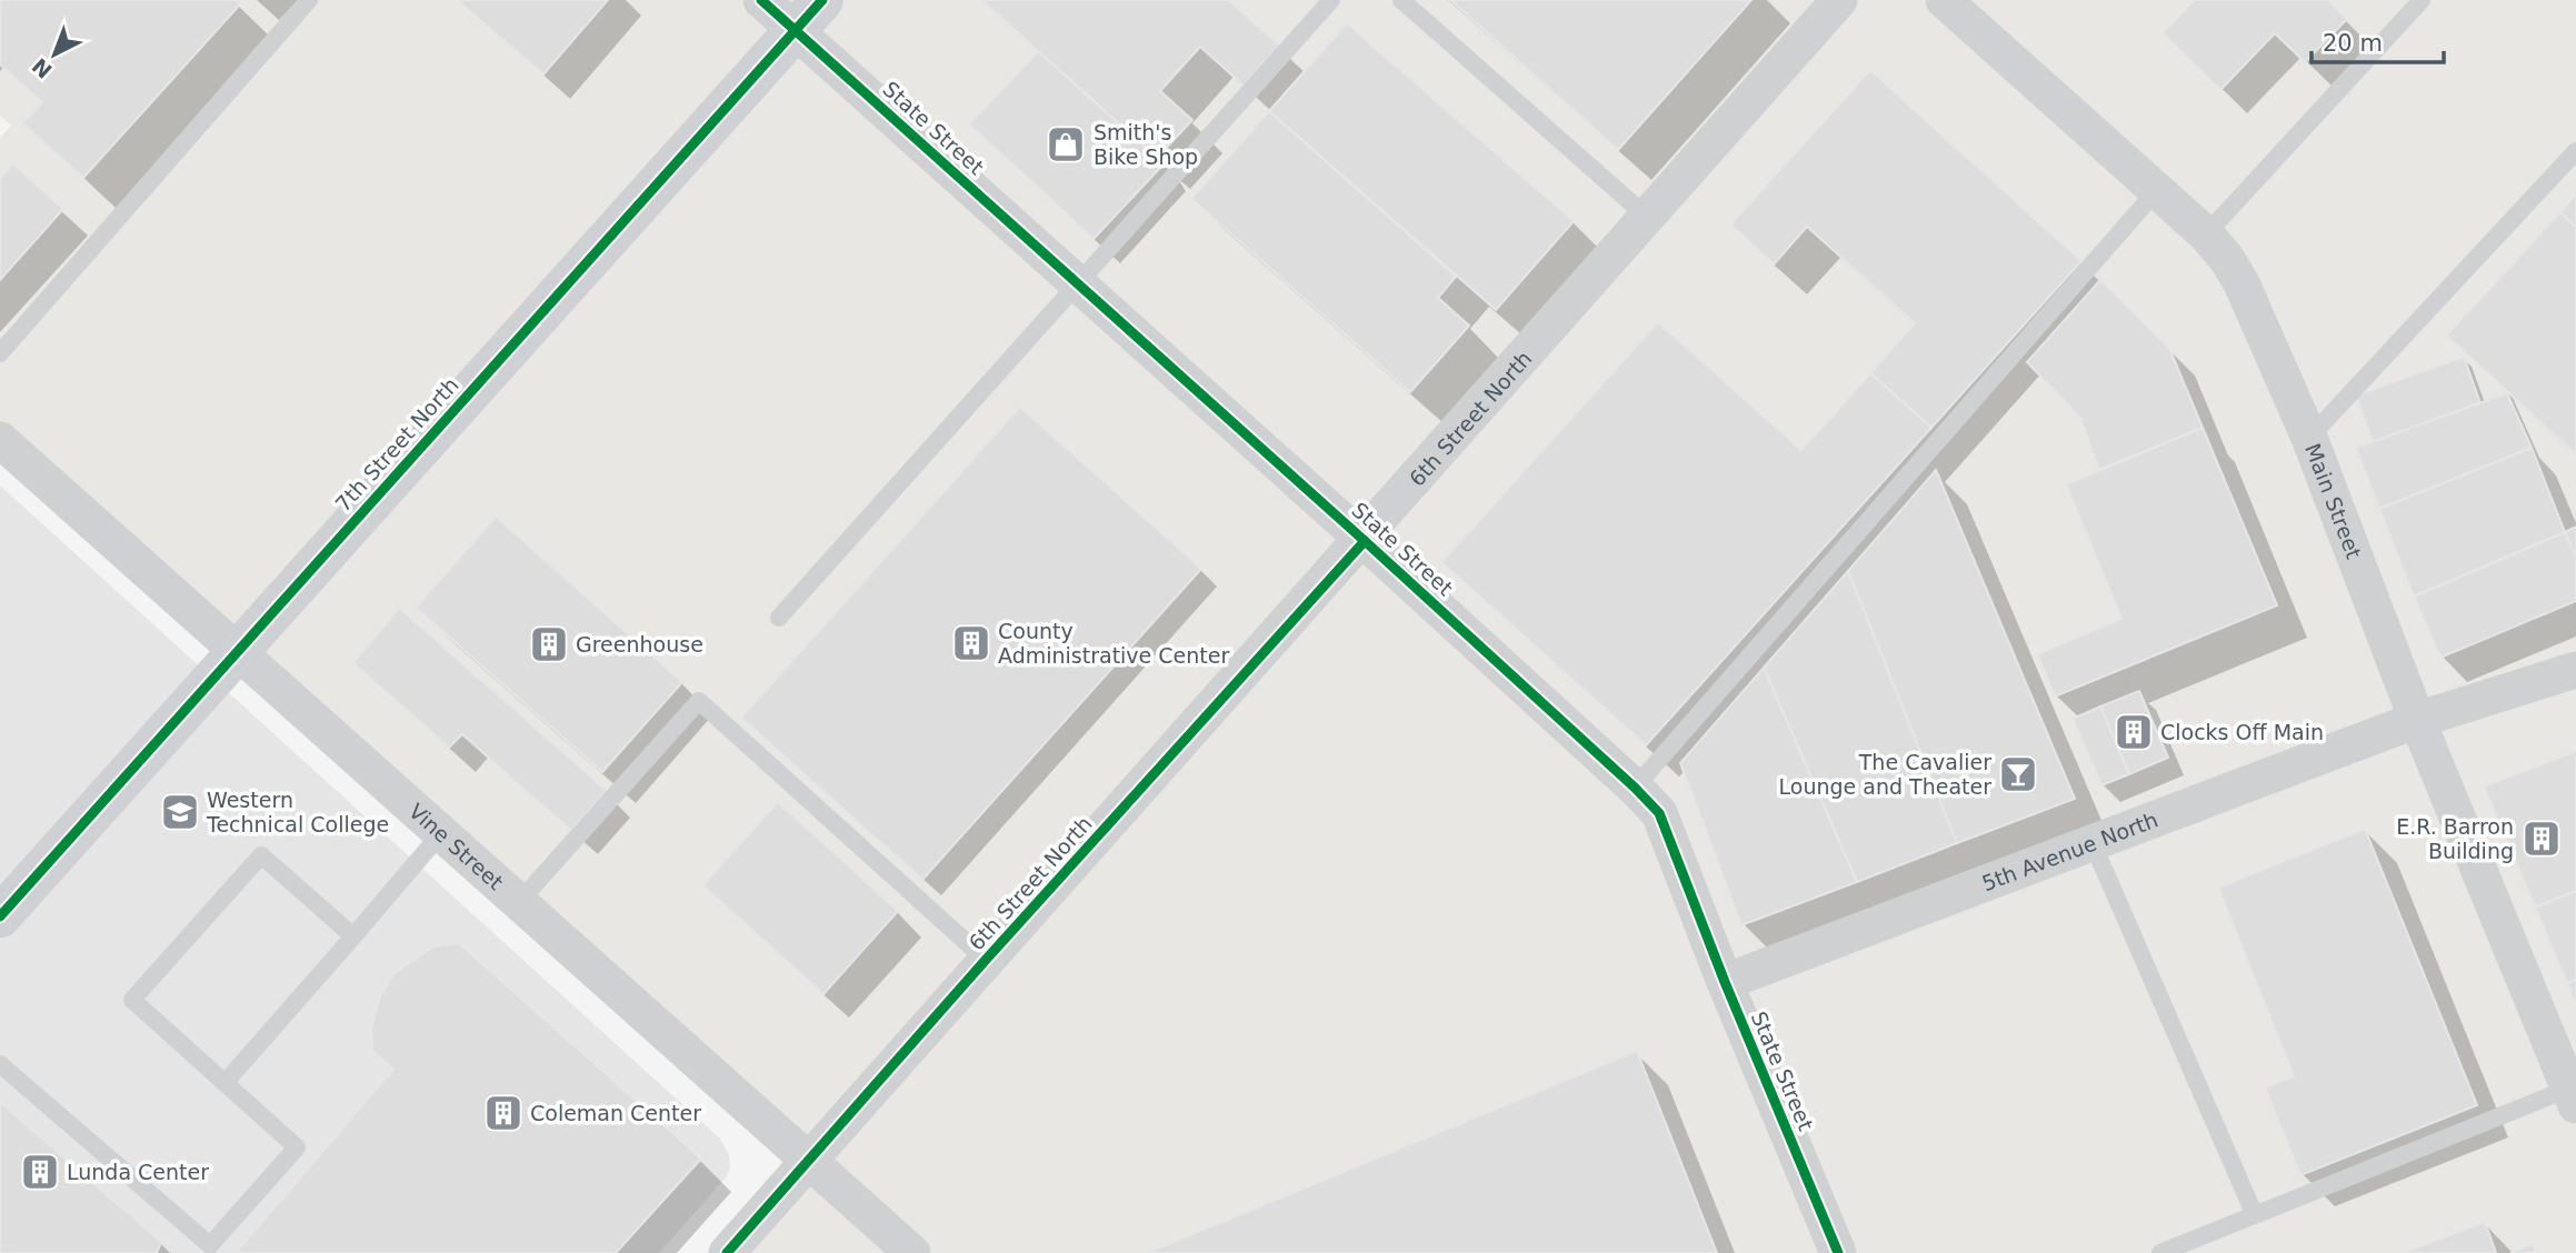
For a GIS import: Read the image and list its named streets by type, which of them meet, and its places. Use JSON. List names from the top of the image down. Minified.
{"streets":{"main road":["7th Street North"],"street":["State Street","6th Street North","Main Street","Vine Street","5th Avenue North"]},"crossings":[["State Street","6th Street North"],["State Street","7th Street North"],["State Street","5th Avenue North"],["6th Street North","Vine Street"],["7th Street North","Vine Street"],["Main Street","5th Avenue North"]],"places":{"shop":["Smith's Bike Shop"],"building":["County Administrative Center","Greenhouse","Clocks Off Main","E.R. Barron Building","Coleman Center","Lunda Center"],"bar":["The Cavalier Lounge and Theater"],"school or university":["Western Technical College"]},"scale_bar":"20 m","north":"bottom left"}
